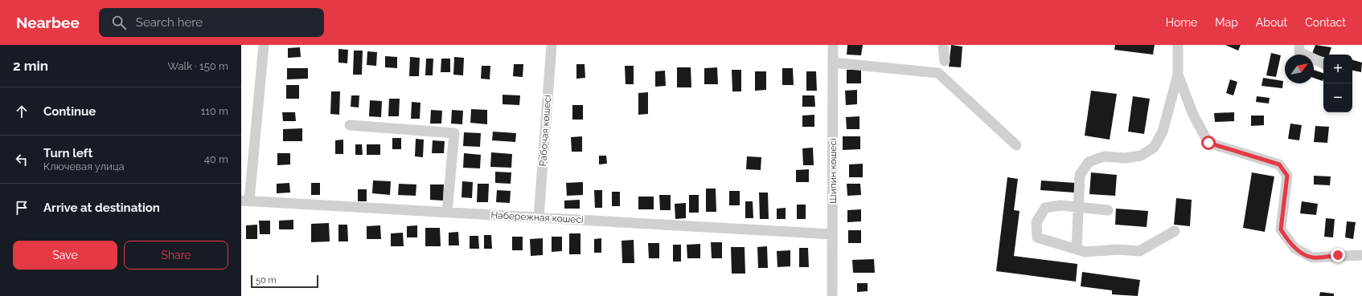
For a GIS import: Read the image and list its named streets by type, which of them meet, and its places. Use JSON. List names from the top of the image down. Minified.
{"streets":{"street":["Рабочая көшесі","Шипин көшесі","Набережная көшесі"]},"crossings":[["Рабочая көшесі","Набережная көшесі"],["Шипин көшесі","Набережная көшесі"]],"scale_bar":"50 m","north":"top right","page":{"header":"Nearbee","search":"Search here","nav":["Home","Map","About","Contact"],"heading":["2 min","Walk · 150 m"],"map_buttons":["+","−"],"list":[["Continue","110 m"],["Turn left","Ключевая улица","40 m"],"Arrive at destination"],"buttons":["Save","Share"],"scale":"50 m"}}
